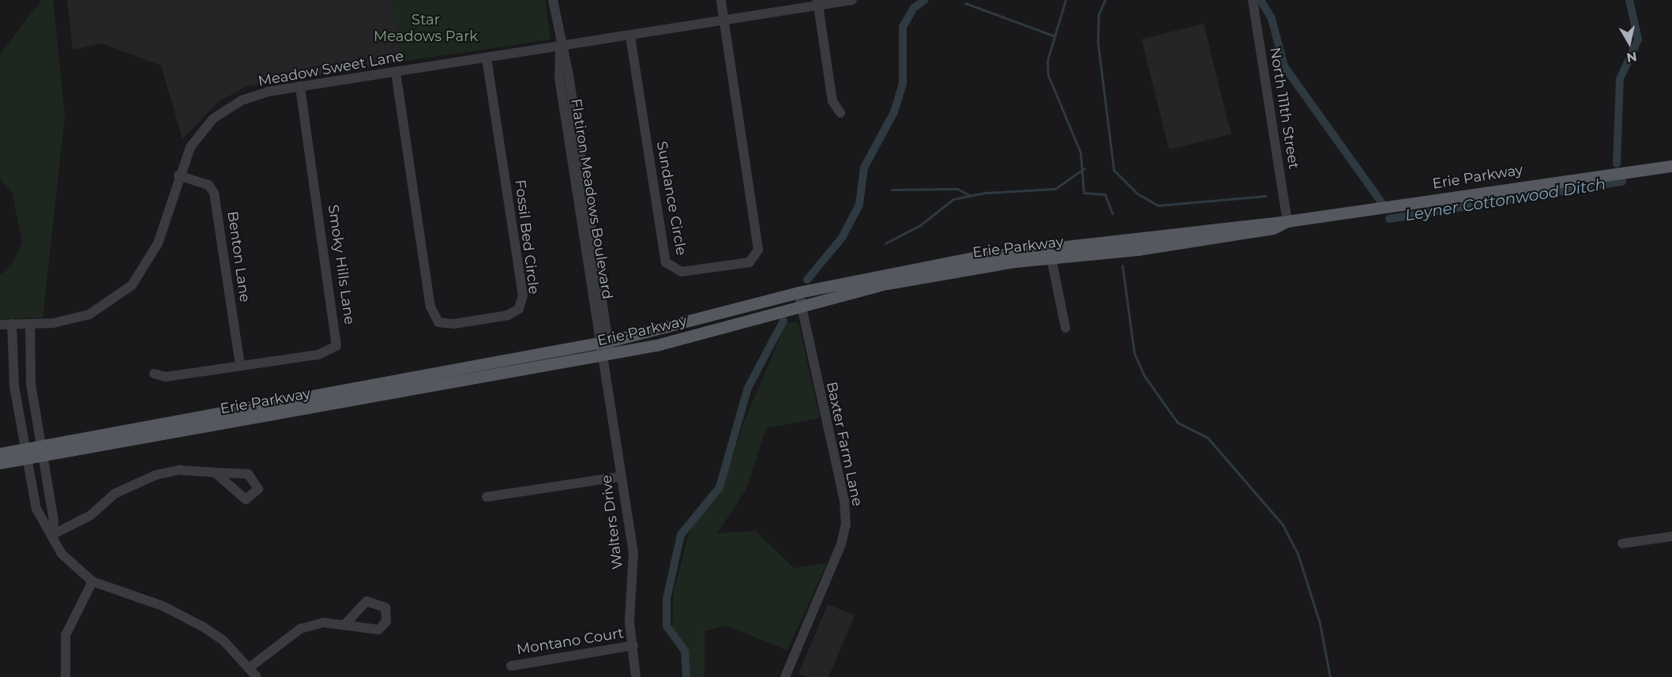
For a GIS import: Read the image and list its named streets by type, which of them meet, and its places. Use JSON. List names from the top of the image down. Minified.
{"streets":{"main road":["Erie Parkway"],"street":["Meadow Sweet Lane","North 111th Street","Sundance Circle","Flatiron Meadows Boulevard","Fossil Bed Circle","Benton Lane","Smoky Hills Lane","Baxter Farm Lane","Walters Drive","Montano Court"]},"crossings":[["Meadow Sweet Lane","Sundance Circle"],["Meadow Sweet Lane","Flatiron Meadows Boulevard"],["Meadow Sweet Lane","Fossil Bed Circle"],["Meadow Sweet Lane","Benton Lane"],["Meadow Sweet Lane","Smoky Hills Lane"],["North 111th Street","Erie Parkway"],["Erie Parkway","Flatiron Meadows Boulevard"],["Erie Parkway","Baxter Farm Lane"],["Erie Parkway","Walters Drive"],["Flatiron Meadows Boulevard","Walters Drive"],["Benton Lane","Smoky Hills Lane"],["Walters Drive","Montano Court"]],"water":["Leyner Cottonwood Ditch"],"parks":["Star Meadows Park"],"north":"bottom"}
